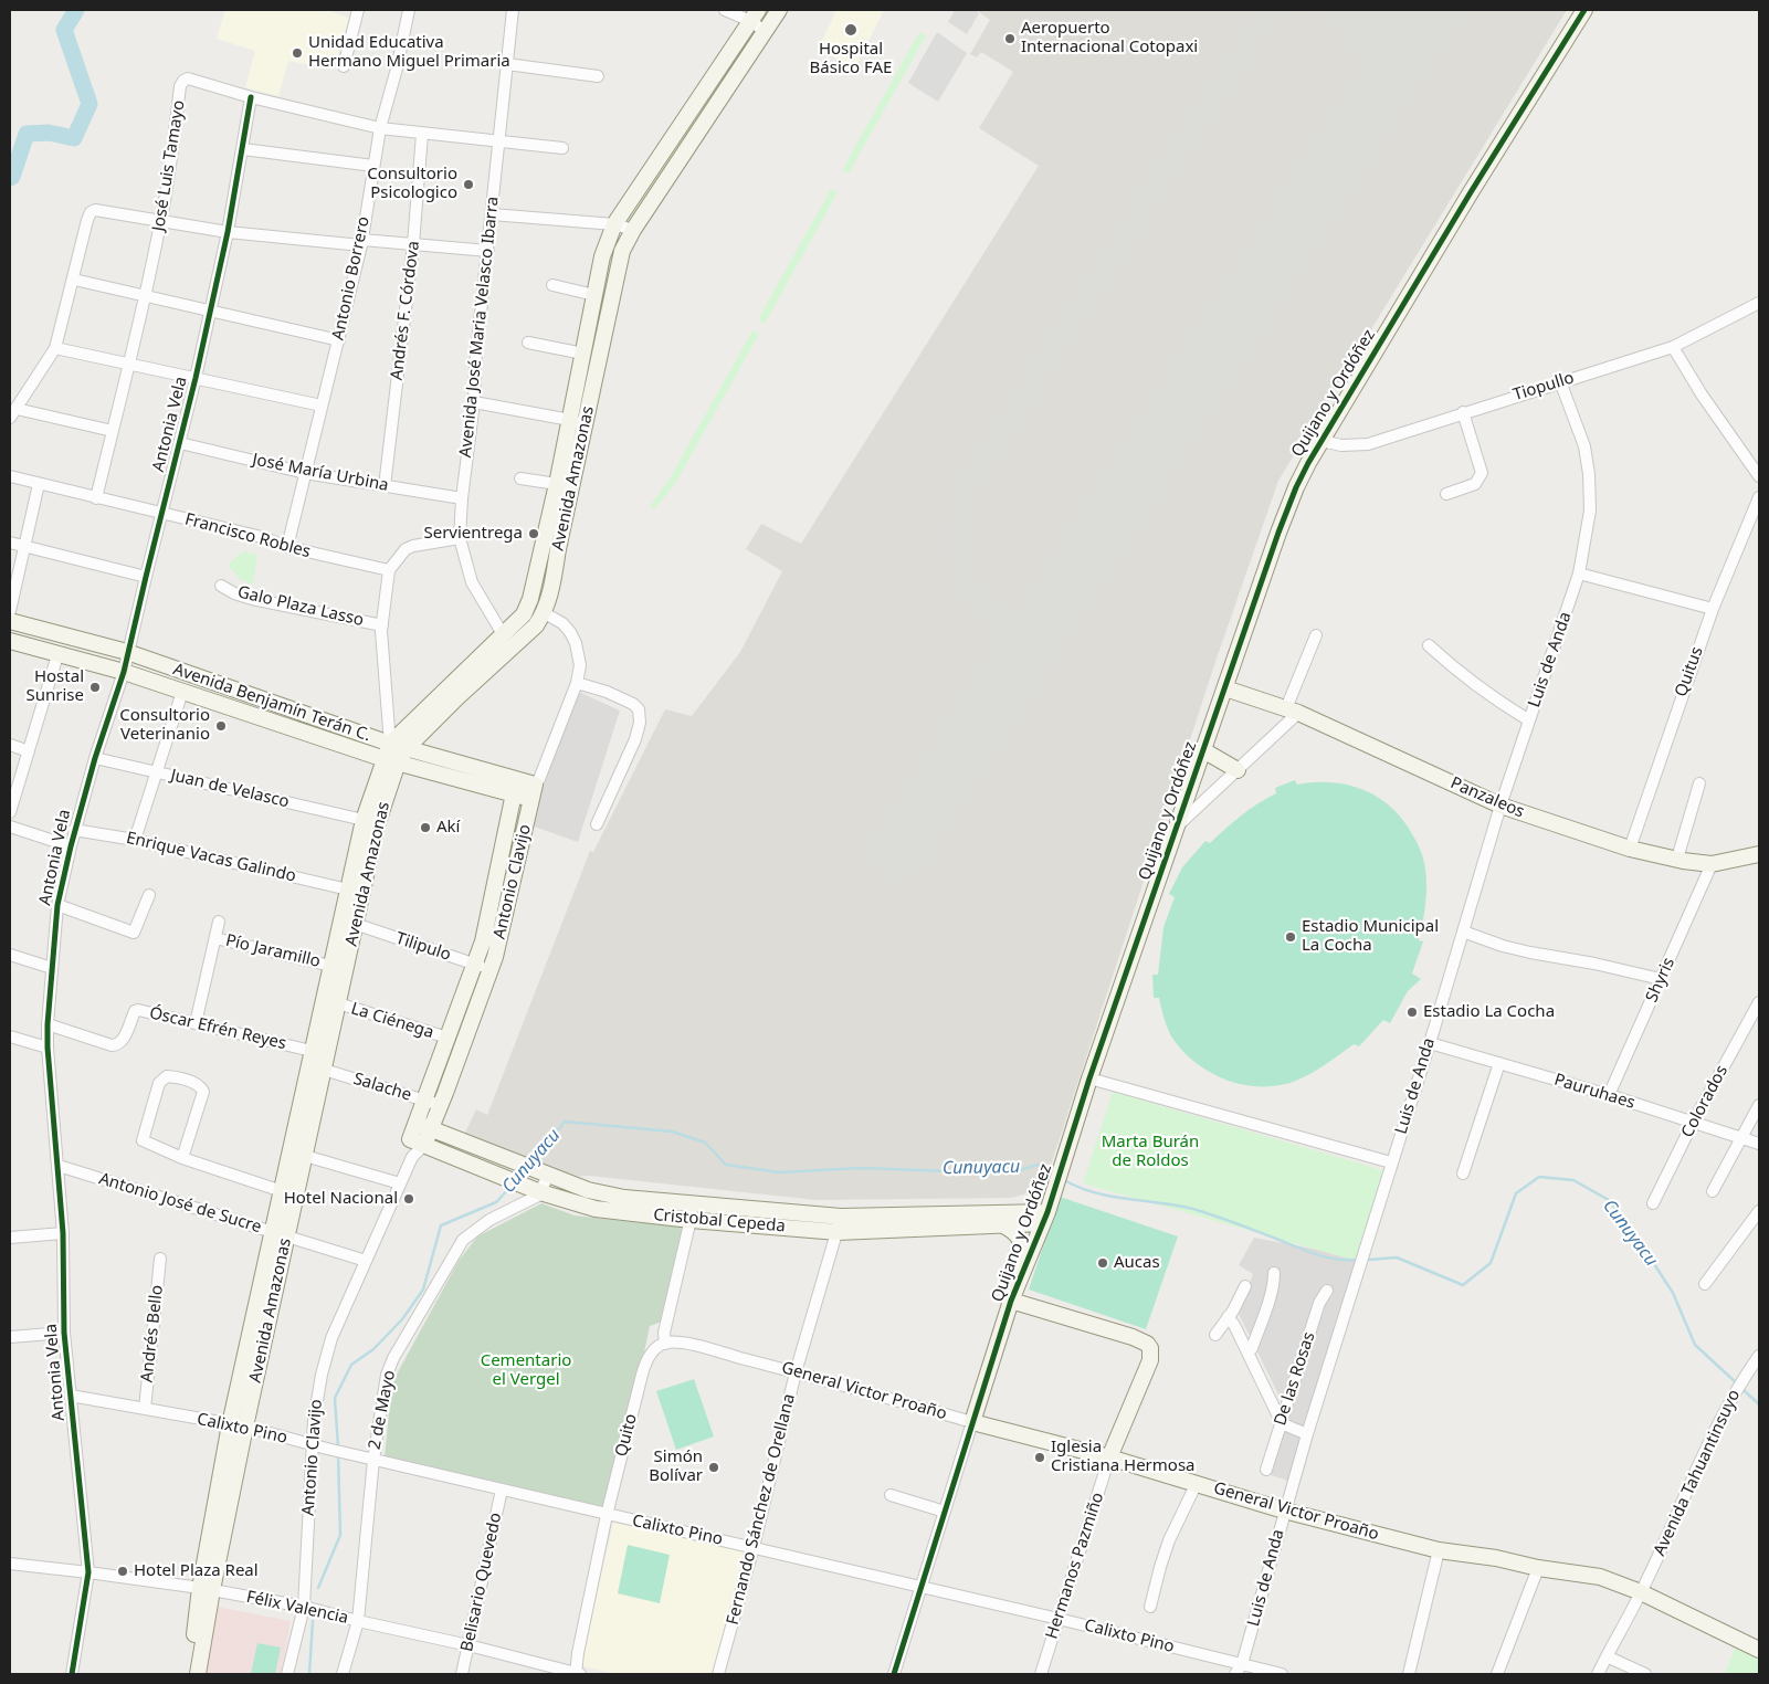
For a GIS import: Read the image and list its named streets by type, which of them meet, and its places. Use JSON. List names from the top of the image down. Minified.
{"streets":{"street":["José Luis Tamayo","Antonio Borrero","Andrés F. Córdova","Avenida José Maria Velasco Ibarra","Tiopullo","Quijano y Ordóñez","Antonia Vela","José María Urbina","Avenida Amazonas","Francisco Robles","Galo Plaza Lasso","Luis de Anda","Quitus","Avenida Benjamín Terán C.","Juan de Velasco","Panzaleos","Enrique Vacas Galindo","Antonio Clavijo","Tilipulo","Pío Jaramillo","Shyris","La Ciénega","Óscar Efrén Reyes","Salache","Pauruhaes","Colorados","Antonio José de Sucre","Cristobal Cepeda","Andrés Bello","De las Rosas","General Victor Proaño","2 de Mayo","Calixto Pino","Quito","Avenida Tahuantinsuyo","Fernando Sánchez de Orellana","Hermanos Pazmiño","Belisario Quevedo","Félix Valencia"]},"crossings":[["José Luis Tamayo","Antonio Borrero"],["José Luis Tamayo","Andrés F. Córdova"],["José Luis Tamayo","Avenida José Maria Velasco Ibarra"],["José Luis Tamayo","Antonia Vela"],["José Luis Tamayo","Francisco Robles"],["Antonio Borrero","José María Urbina"],["Antonio Borrero","Francisco Robles"],["Andrés F. Córdova","José María Urbina"],["Avenida José Maria Velasco Ibarra","José María Urbina"],["Avenida José Maria Velasco Ibarra","Avenida Amazonas"],["Tiopullo","Quijano y Ordóñez"],["Tiopullo","Luis de Anda"],["Quijano y Ordóñez","Panzaleos"],["Quijano y Ordóñez","Cristobal Cepeda"],["Quijano y Ordóñez","General Victor Proaño"],["Quijano y Ordóñez","Calixto Pino"],["Quijano y Ordóñez","Hermanos Pazmiño"],["Antonia Vela","José María Urbina"],["Antonia Vela","Francisco Robles"],["Antonia Vela","Avenida Benjamín Terán C."],["Antonia Vela","Juan de Velasco"],["Antonia Vela","Enrique Vacas Galindo"],["Antonia Vela","Óscar Efrén Reyes"],["Antonia Vela","Antonio José de Sucre"],["Antonia Vela","Calixto Pino"],["Antonia Vela","Félix Valencia"],["Avenida Amazonas","Avenida Benjamín Terán C."],["Avenida Amazonas","Juan de Velasco"],["Avenida Amazonas","Enrique Vacas Galindo"],["Avenida Amazonas","Antonio Clavijo"],["Avenida Amazonas","Tilipulo"],["Avenida Amazonas","Pío Jaramillo"],["Avenida Amazonas","La Ciénega"],["Avenida Amazonas","Óscar Efrén Reyes"],["Avenida Amazonas","Salache"],["Avenida Amazonas","Antonio José de Sucre"],["Avenida Amazonas","Calixto Pino"],["Avenida Amazonas","Félix Valencia"],["Luis de Anda","Panzaleos"],["Luis de Anda","Pauruhaes"],["Luis de Anda","General Victor Proaño"],["Luis de Anda","Calixto Pino"],["Quitus","Panzaleos"],["Avenida Benjamín Terán C.","Antonio Clavijo"],["Panzaleos","Shyris"],["Antonio Clavijo","Tilipulo"],["Antonio Clavijo","La Ciénega"],["Antonio Clavijo","Salache"],["Antonio Clavijo","Antonio José de Sucre"],["Antonio Clavijo","Cristobal Cepeda"],["Antonio Clavijo","Calixto Pino"],["Antonio Clavijo","Félix Valencia"],["Shyris","Pauruhaes"],["Pauruhaes","Colorados"],["Cristobal Cepeda","2 de Mayo"],["Cristobal Cepeda","Fernando Sánchez de Orellana"],["Andrés Bello","Calixto Pino"],["General Victor Proaño","Quito"],["General Victor Proaño","Avenida Tahuantinsuyo"],["General Victor Proaño","Fernando Sánchez de Orellana"],["General Victor Proaño","Hermanos Pazmiño"],["2 de Mayo","Calixto Pino"],["2 de Mayo","Félix Valencia"],["Calixto Pino","Quito"],["Calixto Pino","Fernando Sánchez de Orellana"],["Calixto Pino","Hermanos Pazmiño"],["Calixto Pino","Belisario Quevedo"],["Quito","Félix Valencia"],["Belisario Quevedo","Félix Valencia"]],"water":["Cunuyacu"],"parks":["Marta Burán de Roldos","Cementario el Vergel"],"places":["Hospital Básico FAE","Aeropuerto Internacional Cotopaxi","Unidad Educativa Hermano Miguel Primaria","Consultorio Psicologico","Servientrega","Hostal Sunrise","Consultorio Veterinanio","Akí","Estadio Municipal La Cocha","Estadio La Cocha","Hotel Nacional","Aucas","Iglesia Cristiana Hermosa","Simón Bolívar","Hotel Plaza Real"]}
